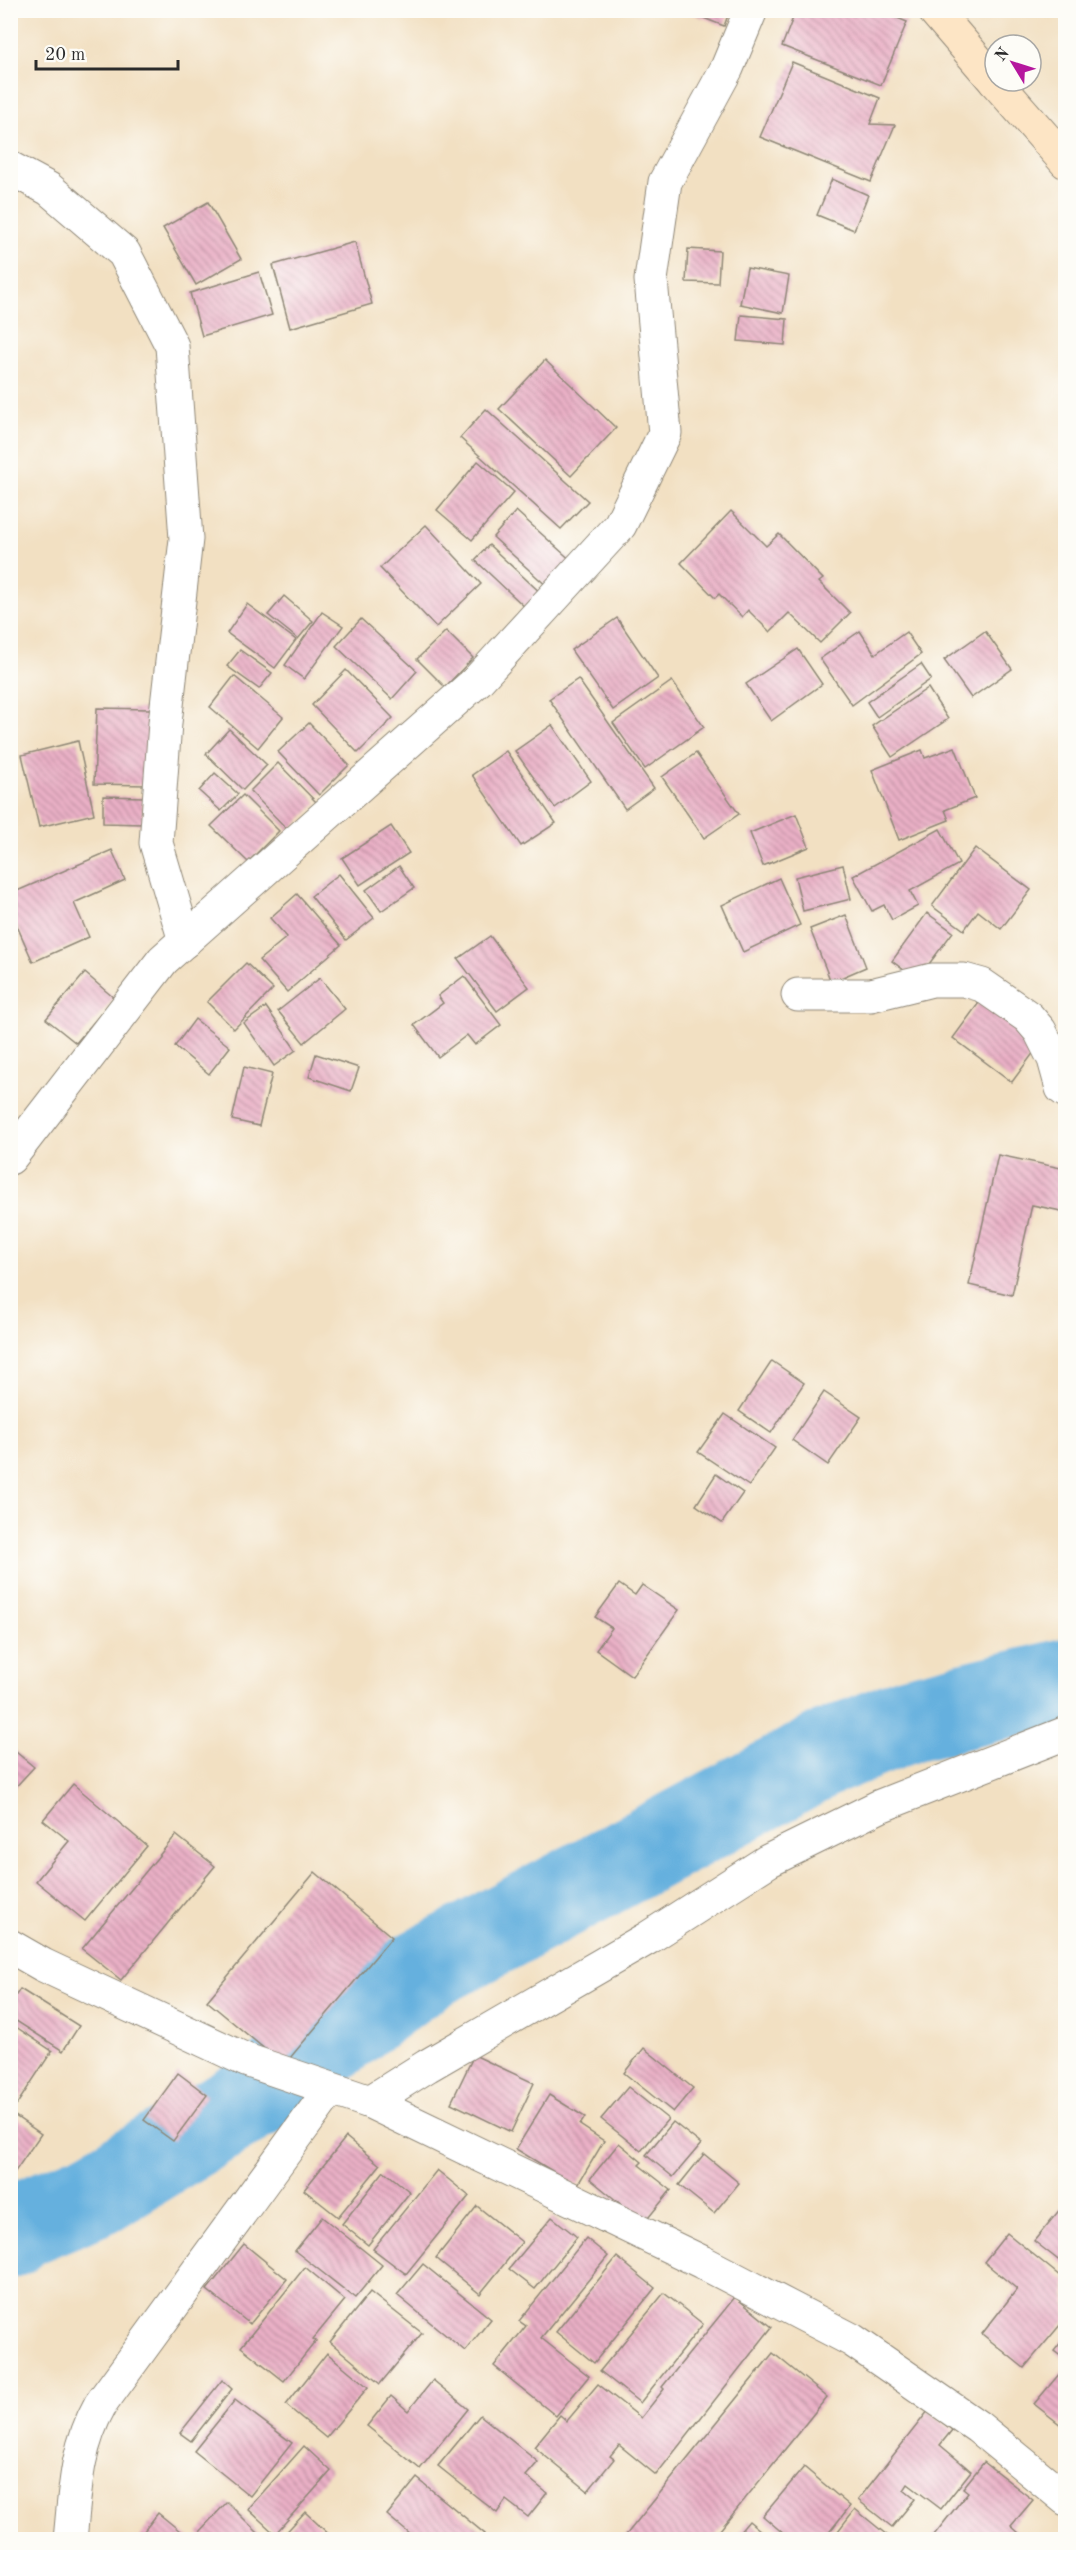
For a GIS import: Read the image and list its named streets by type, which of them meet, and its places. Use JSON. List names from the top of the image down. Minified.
{"scale_bar":"20 m","north":"top left"}
